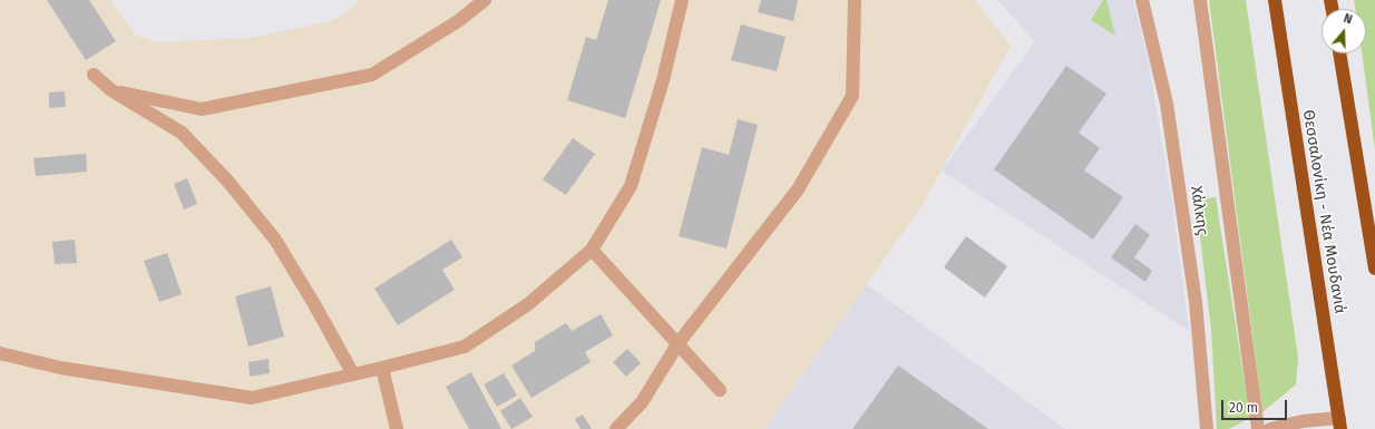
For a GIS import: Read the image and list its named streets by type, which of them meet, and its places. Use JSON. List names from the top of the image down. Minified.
{"streets":{"highway":["Θεσσαλονίκη - Νέα Μουδανιά"],"street":["Χάλκης"]},"scale_bar":"20 m","north":"top"}
